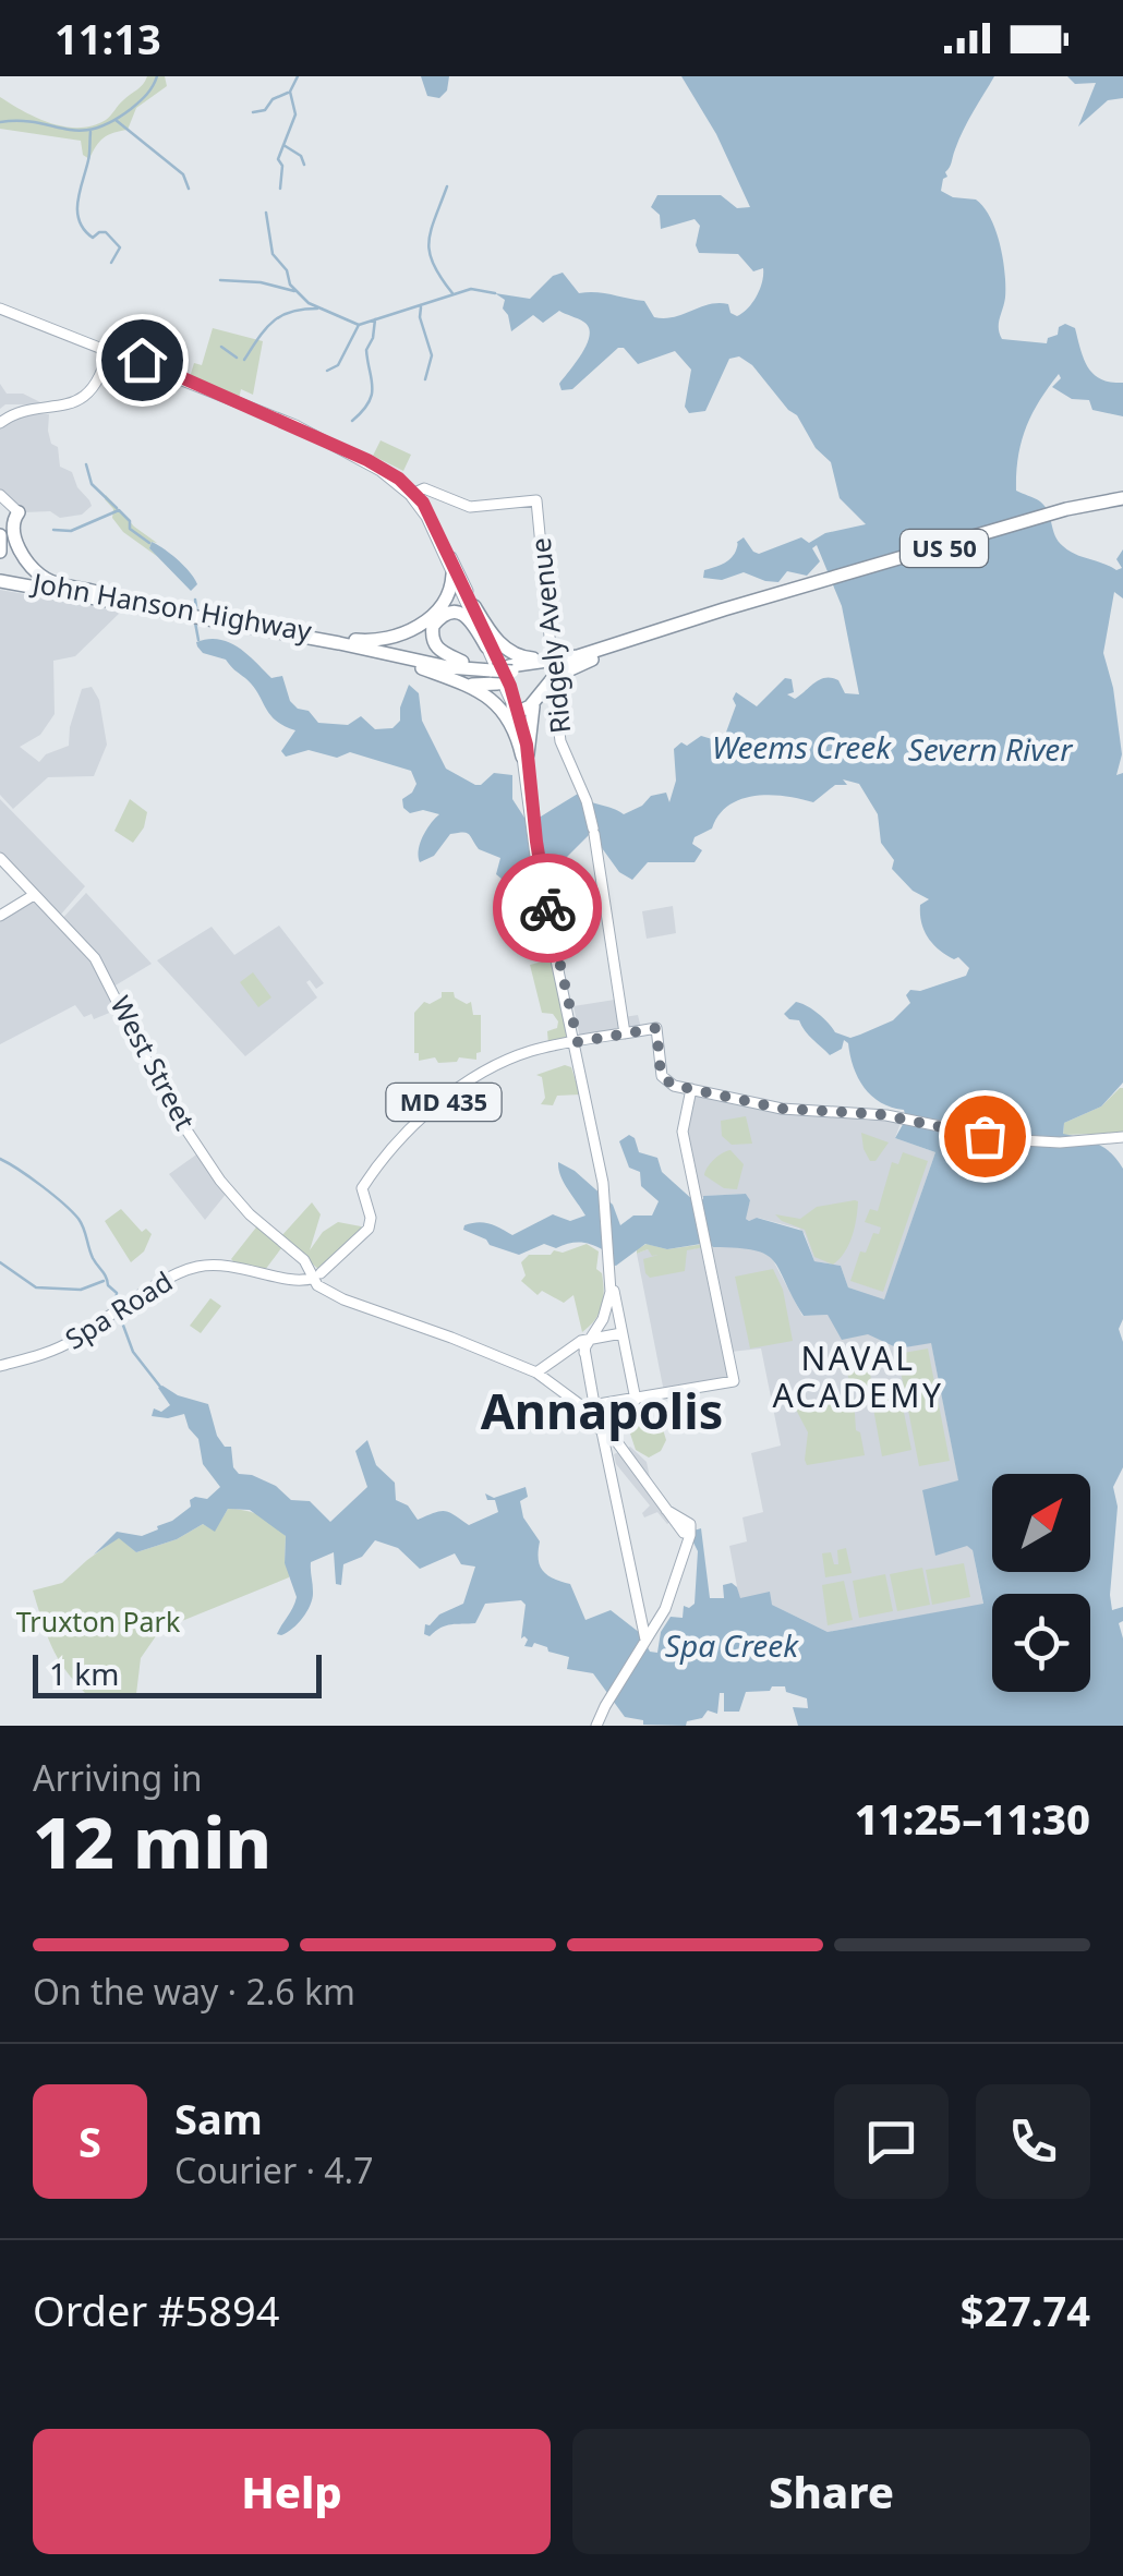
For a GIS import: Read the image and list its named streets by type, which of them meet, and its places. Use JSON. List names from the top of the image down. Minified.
{"streets":{"highway":["US 50","John Hanson Highway"],"main road":["Ridgely Avenue","West Street","MD 435","Spa Road"]},"crossings":[["US 50","John Hanson Highway"],["Ridgely Avenue","MD 435"],["West Street","MD 435"],["West Street","Spa Road"],["MD 435","Spa Road"]],"districts":["NAVAL ACADEMY","Annapolis"],"water":["Weems Creek","Severn River","Spa Creek"],"parks":["Truxton Park"],"scale_bar":"1 km","north":"top right","page":{"status":"11:13","scale":"1 km","heading":["12 min","Arriving in","11:25–11:30"],"panel":["Sam","Courier · 4.7","Order #5894","$27.74"],"bar":"On the way · 2.6 km","round":"S","buttons":["Help","Share"]}}
